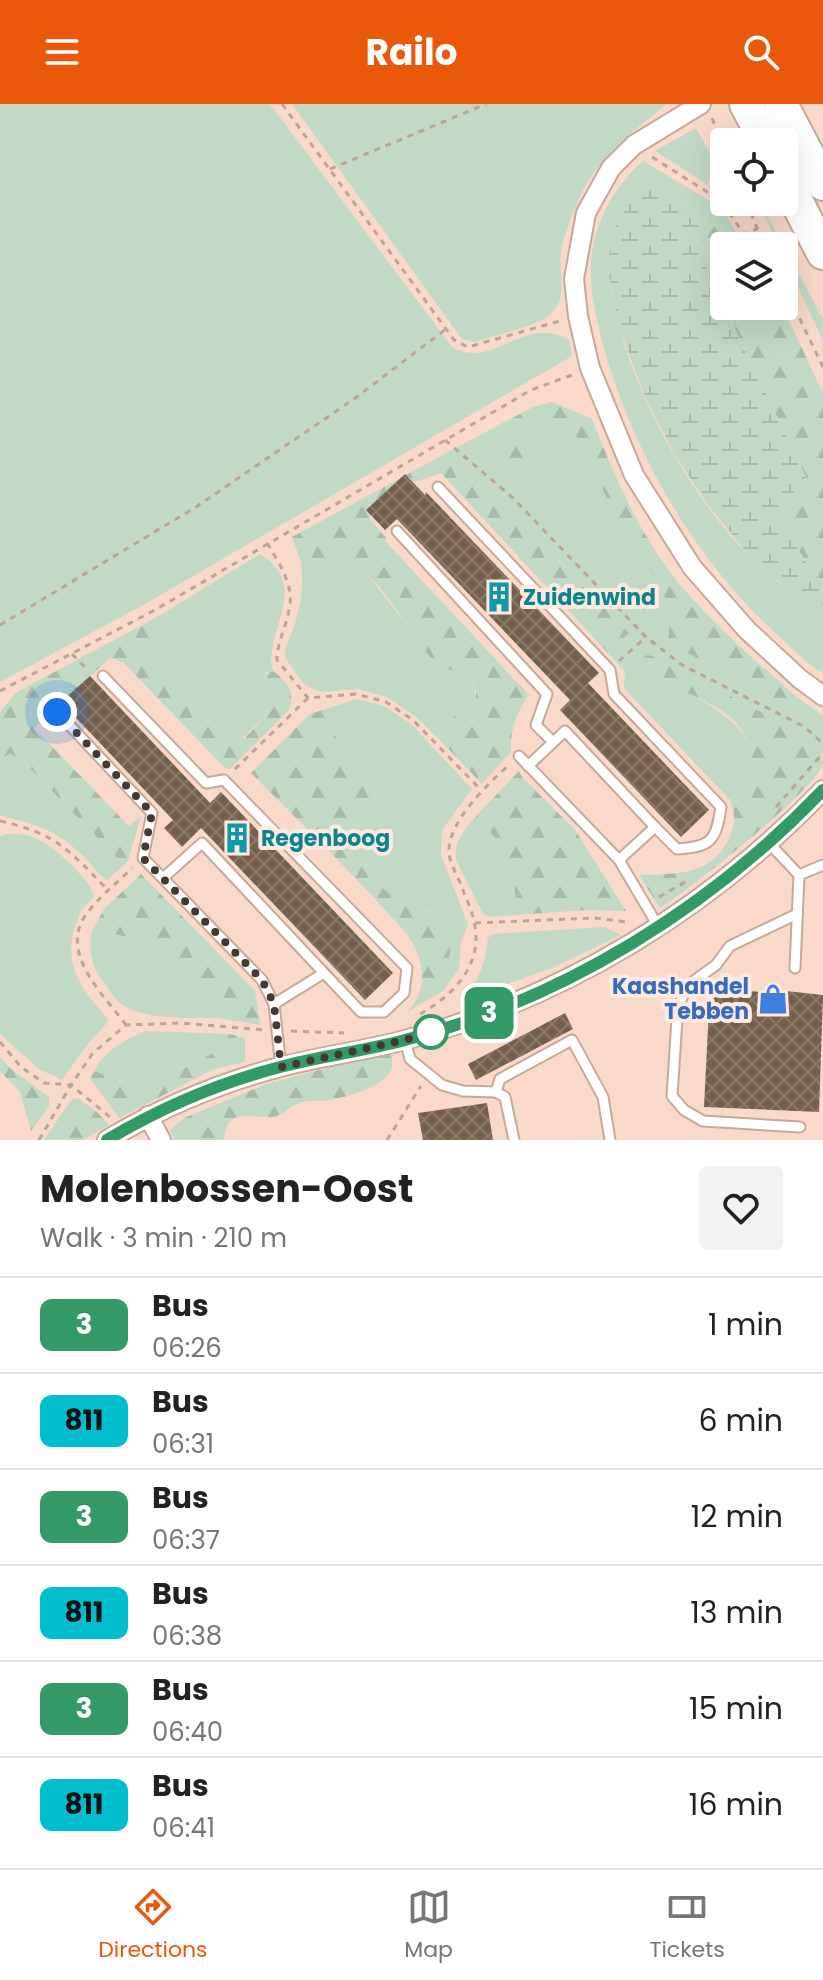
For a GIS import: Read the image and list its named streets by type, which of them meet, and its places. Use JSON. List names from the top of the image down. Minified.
{"places":{"building":["Zuidenwind","Regenboog"],"shop":["Kaashandel Tebben"]},"lines":["bus line 3"],"page":{"header":"Railo","on_map":"3","heading":["Molenbossen-Oost","Walk · 3 min · 210 m"],"list":[{"mark":"3","name":"Bus","note":"06:26","value":"1 min"},{"mark":"811","name":"Bus","note":"06:31","value":"6 min"},{"mark":"3","name":"Bus","note":"06:37","value":"12 min"},{"mark":"811","name":"Bus","note":"06:38","value":"13 min"},{"mark":"3","name":"Bus","note":"06:40","value":"15 min"},{"mark":"811","name":"Bus","note":"06:41","value":"16 min"}],"tabs":["Directions","Map","Tickets"]}}
